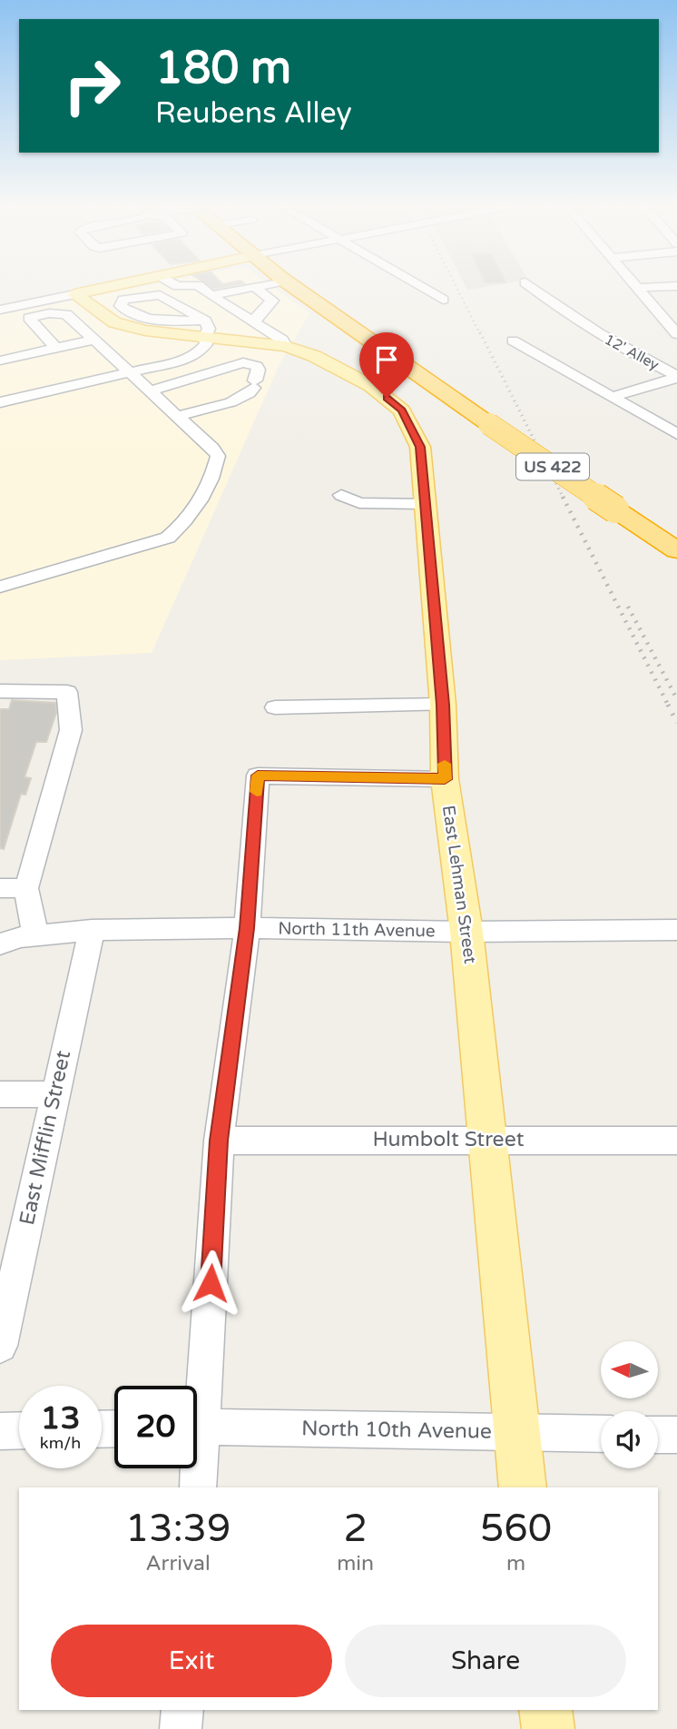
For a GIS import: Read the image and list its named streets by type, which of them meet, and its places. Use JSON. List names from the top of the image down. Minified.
{"streets":{"highway":["US 422"],"main road":["East Lehman Street"],"street":["12' Alley","North 11th Avenue","East Mifflin Street","Humbolt Street","North 10th Avenue"]},"crossings":[["East Lehman Street","North 11th Avenue"],["East Lehman Street","Humbolt Street"],["East Lehman Street","North 10th Avenue"],["North 11th Avenue","East Mifflin Street"]],"north":"left","page":{"turn":["180 m","Reubens Alley"],"speed":"13 km/h","limit":"20","eta":["13:39","Arrival","2","min","560","m"],"buttons":["Exit","Share"]}}
